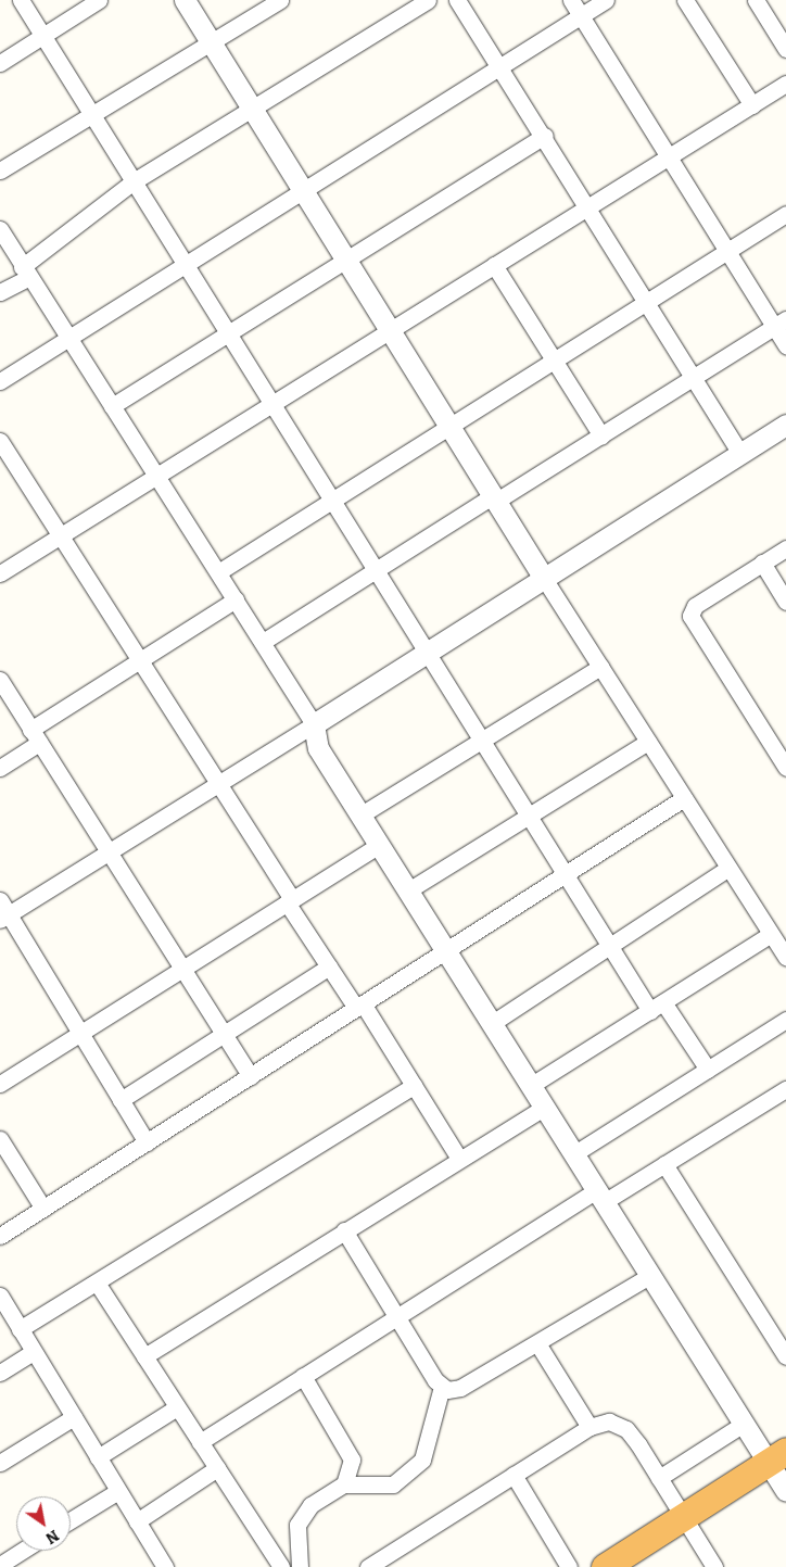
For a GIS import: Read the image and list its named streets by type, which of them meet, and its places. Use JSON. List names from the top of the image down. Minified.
{"north":"bottom right"}
